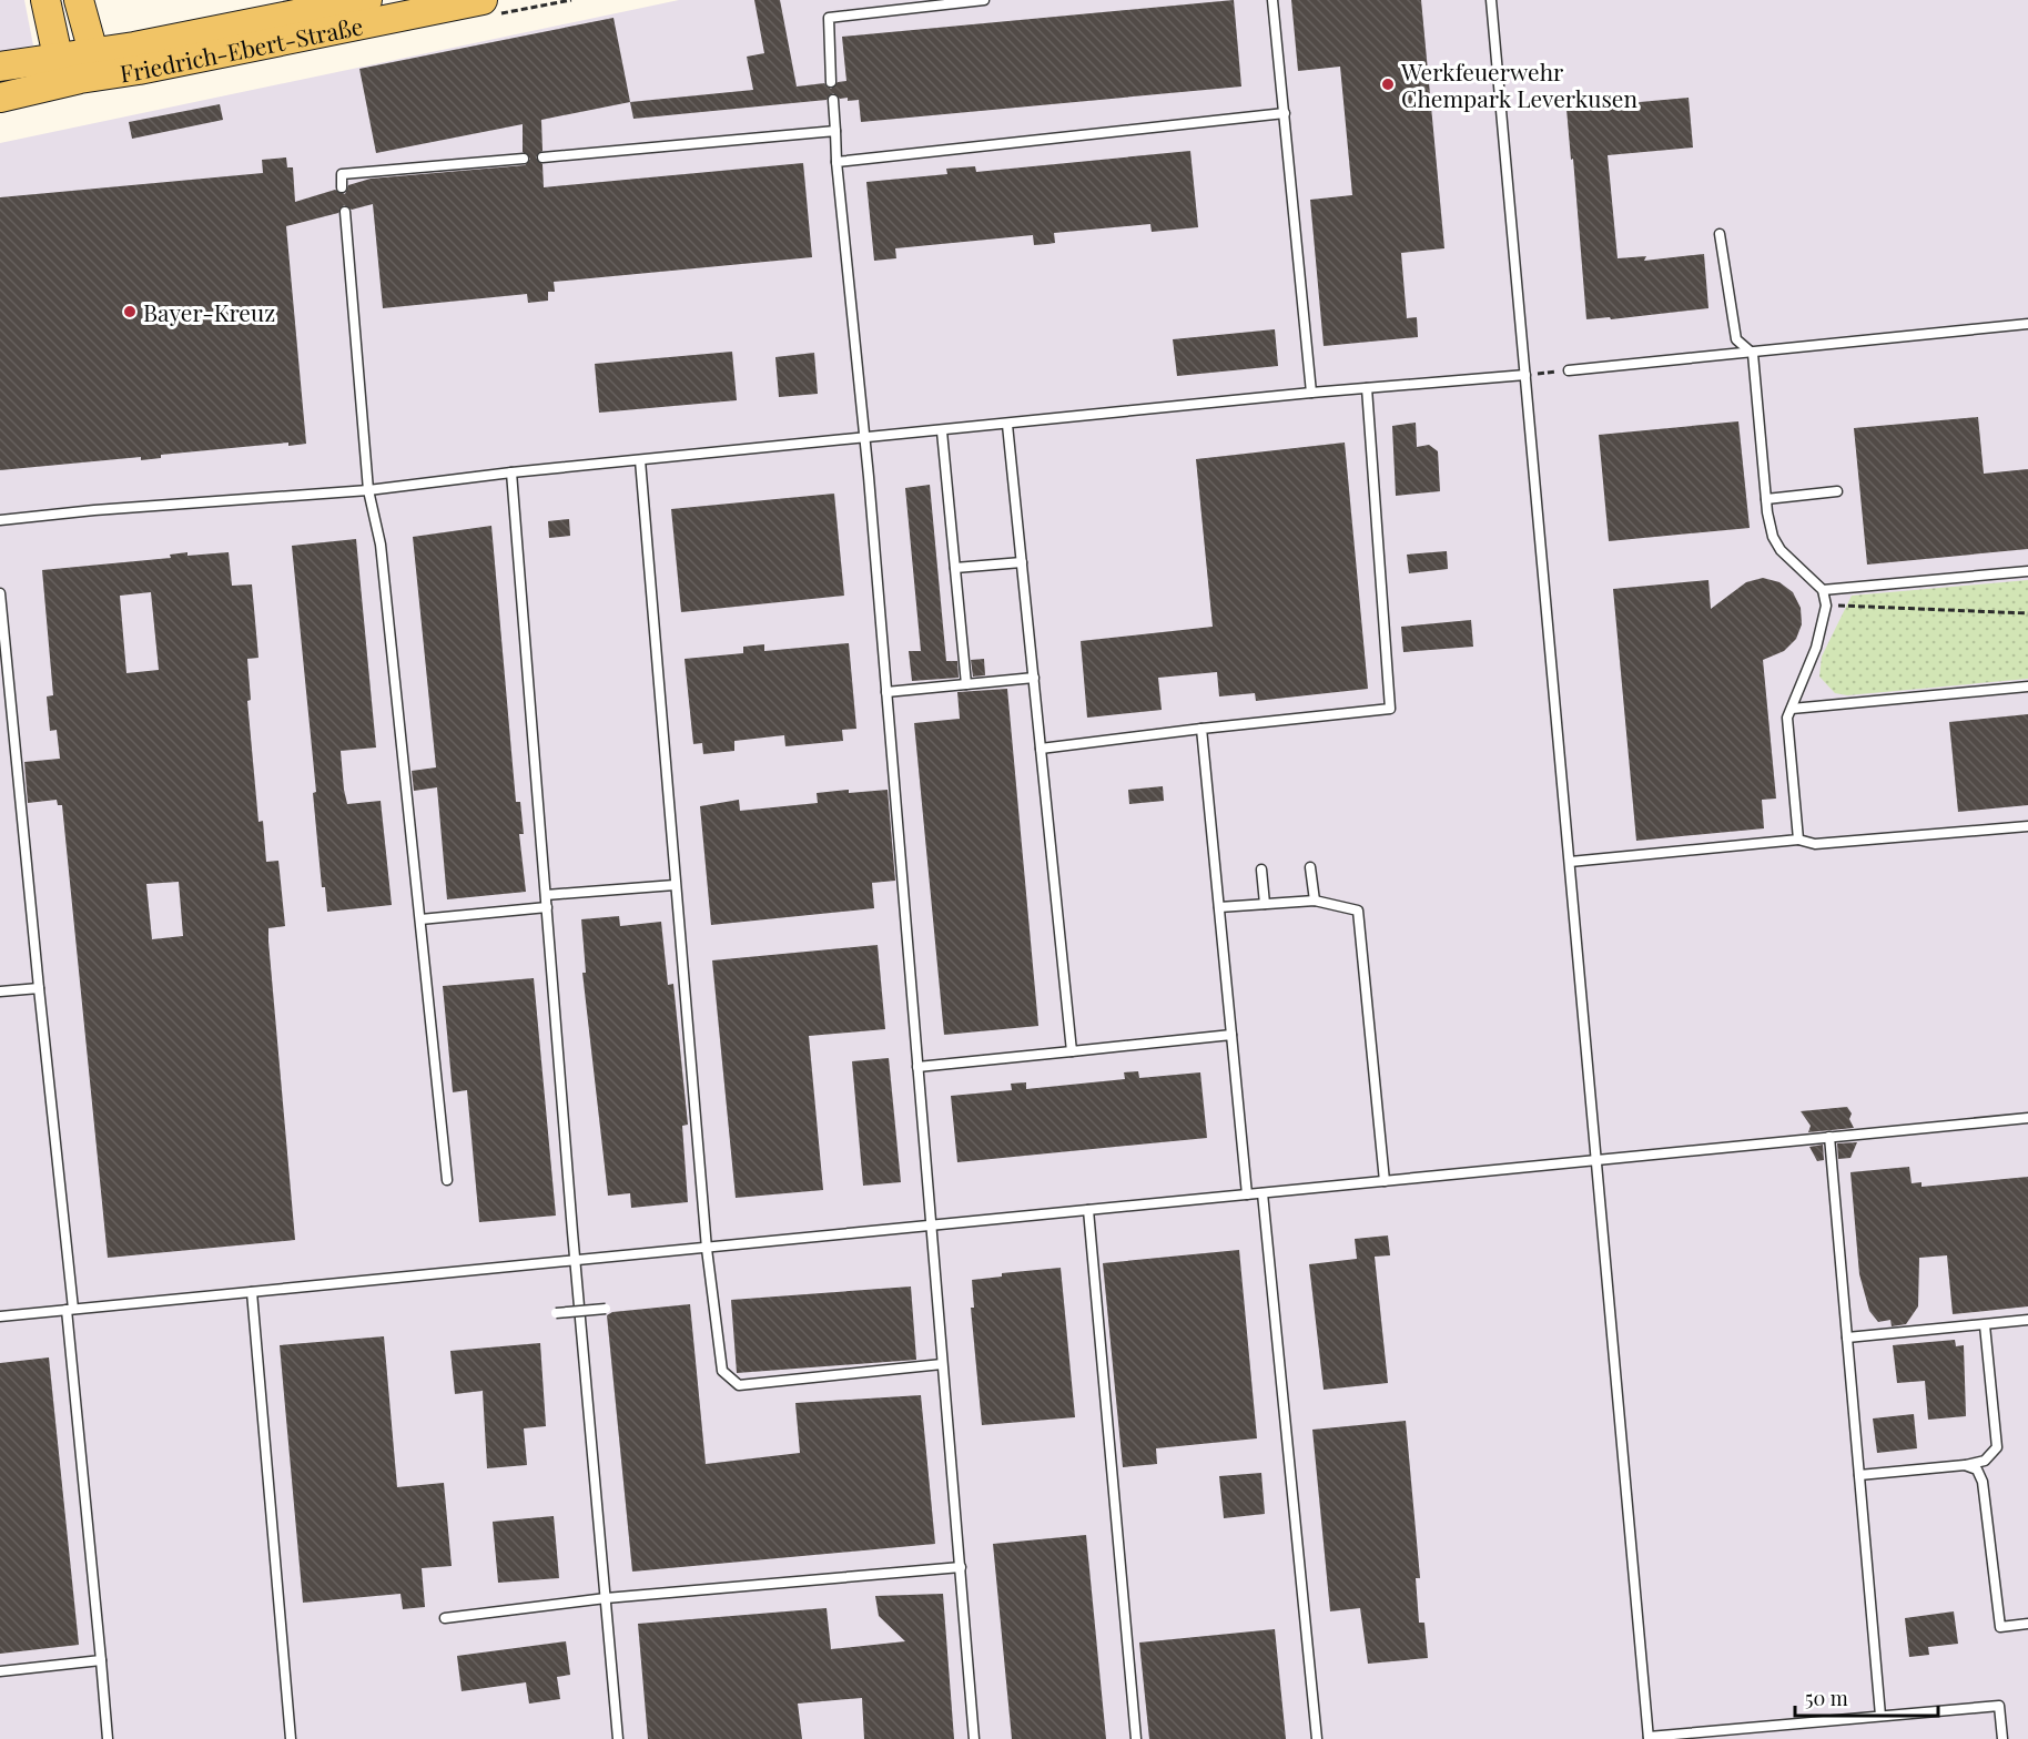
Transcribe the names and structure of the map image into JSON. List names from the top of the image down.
{
  "streets": {
    "main road": ["Friedrich-Ebert-Straße"]
  },
  "places": ["Werkfeuerwehr Chempark Leverkusen", "Bayer-Kreuz"],
  "scale_bar": "50 m"
}
